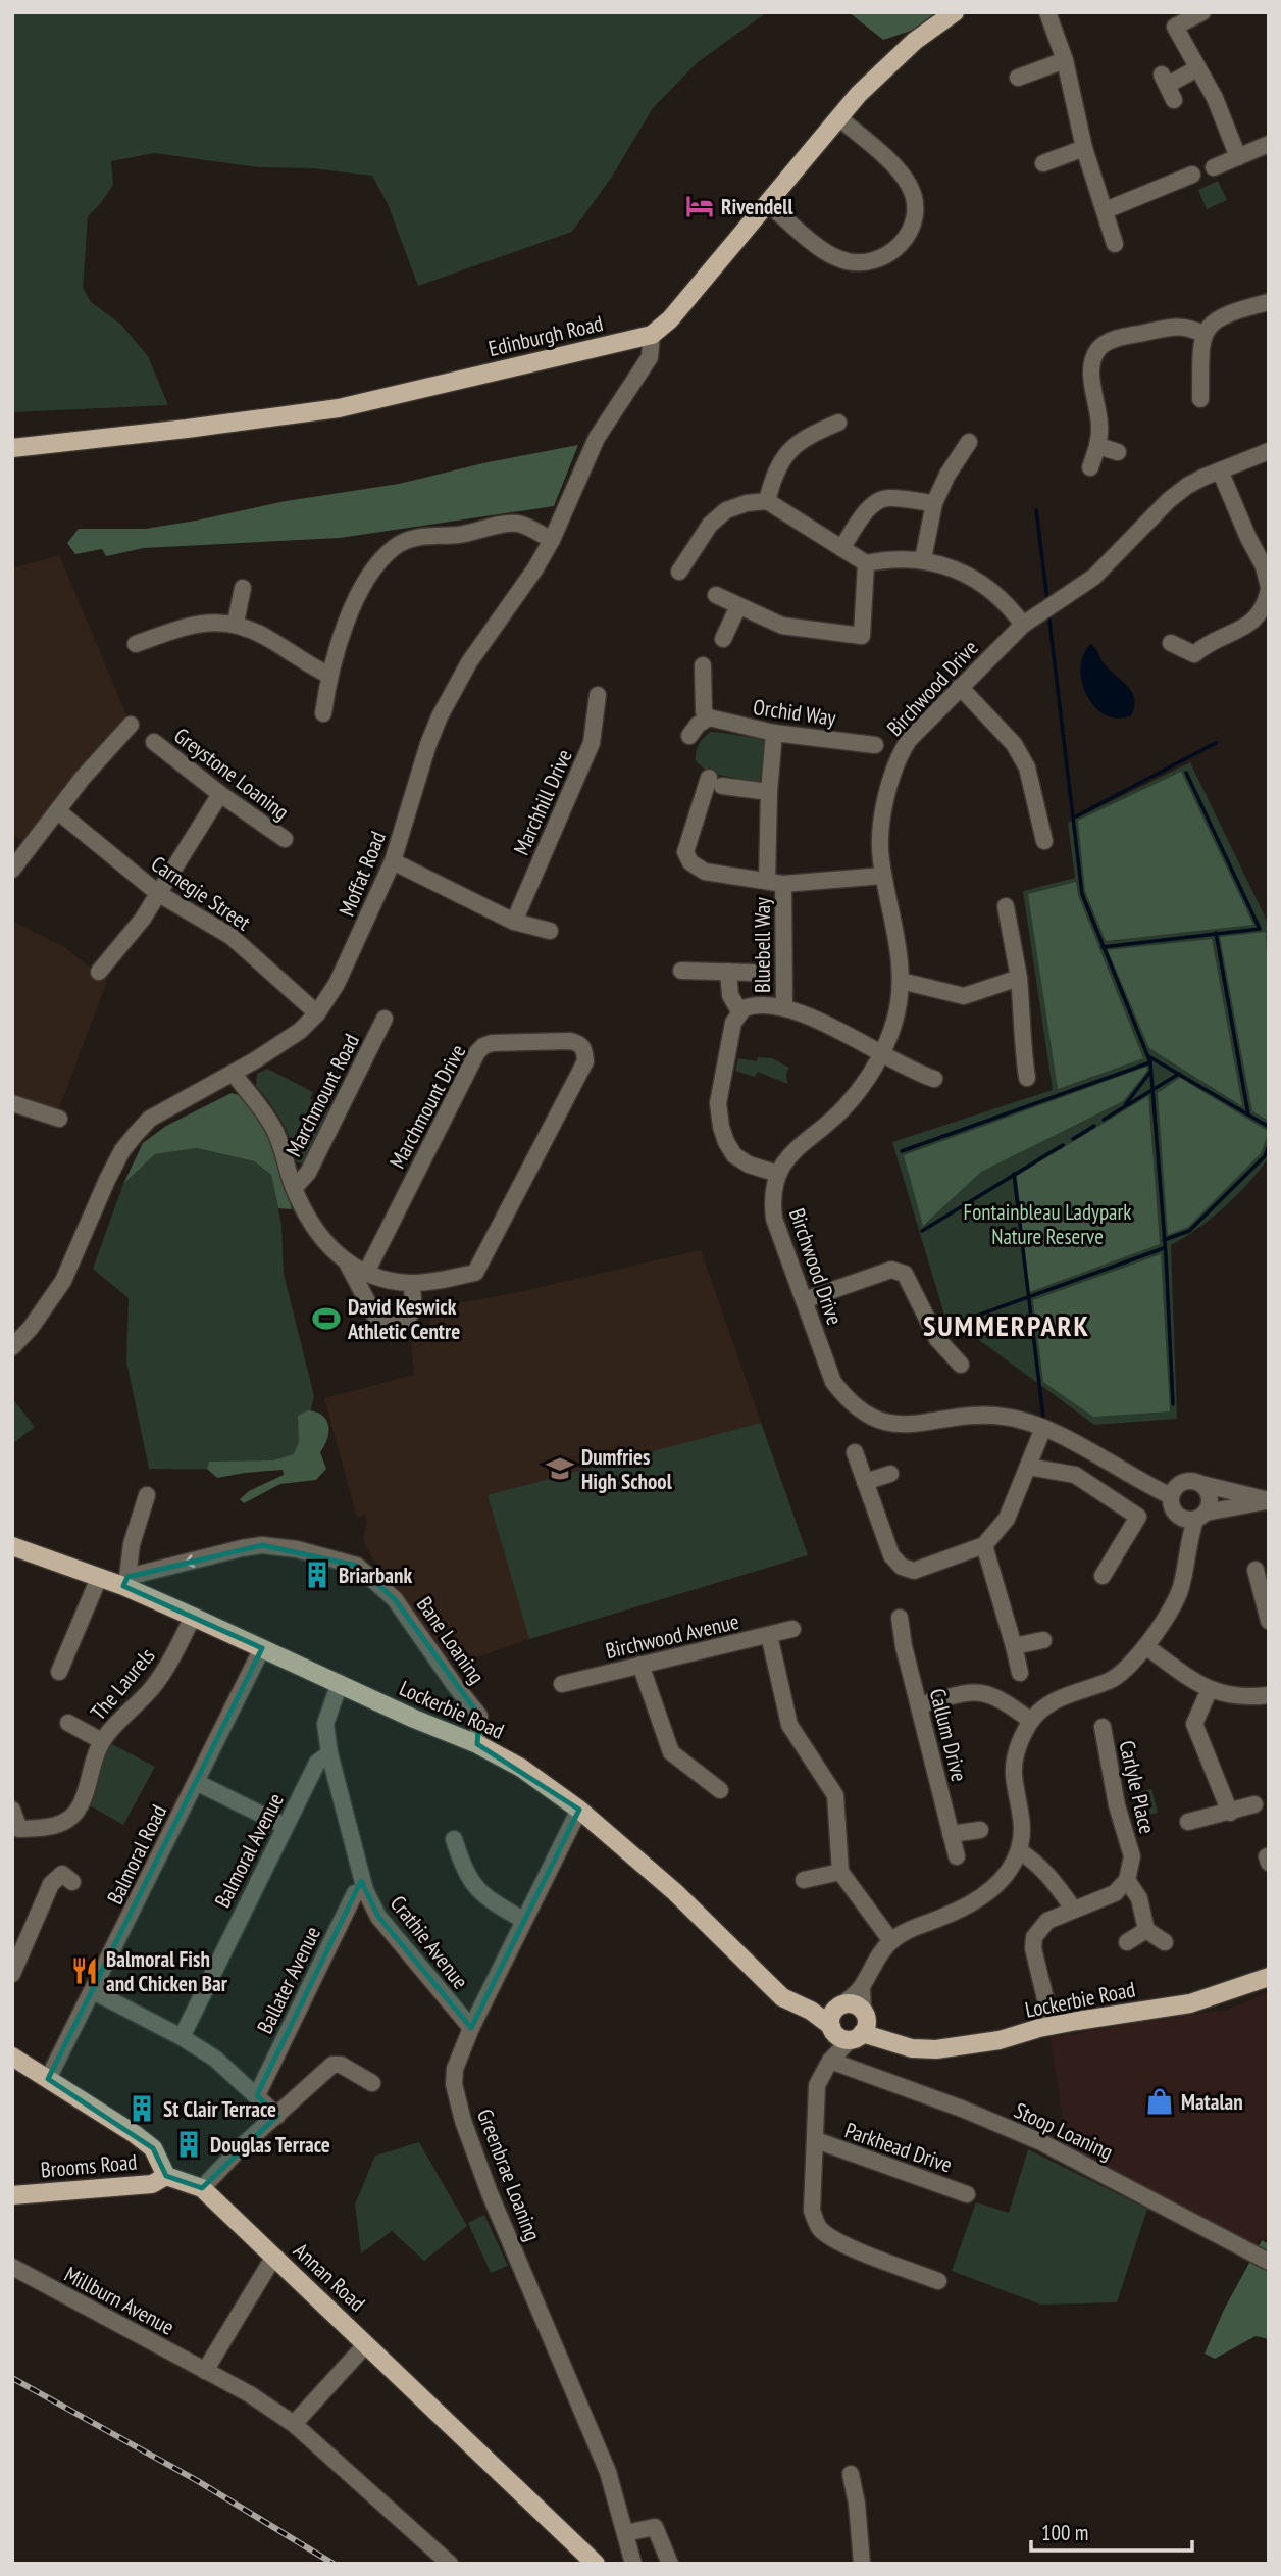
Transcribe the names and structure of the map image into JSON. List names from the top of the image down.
{
  "streets": {
    "main road": [
      "Edinburgh Road",
      "Lockerbie Road",
      "Brooms Road",
      "Annan Road"
    ],
    "street": [
      "Birchwood Drive",
      "Orchid Way",
      "Greystone Loaning",
      "Marchhill Drive",
      "Moffat Road",
      "Carnegie Street",
      "Bluebell Way",
      "Marchmount Road",
      "Marchmount Drive",
      "Birchwood Avenue",
      "Bane Loaning",
      "The Laurels",
      "Callum Drive",
      "Carlyle Place",
      "Balmoral Avenue",
      "Balmoral Road",
      "Crathie Avenue",
      "Ballater Avenue",
      "Stoop Loaning",
      "Parkhead Drive",
      "Greenbrae Loaning",
      "Millburn Avenue"
    ]
  },
  "crossings": [
    ["Edinburgh Road", "Moffat Road"],
    ["Orchid Way", "Bluebell Way"],
    ["Moffat Road", "Carnegie Street"],
    ["Bane Loaning", "Lockerbie Road"],
    ["The Laurels", "Lockerbie Road"],
    ["Lockerbie Road", "Balmoral Road"],
    ["Lockerbie Road", "Greenbrae Loaning"],
    ["Balmoral Avenue", "Crathie Avenue"],
    ["Crathie Avenue", "Ballater Avenue"],
    ["Crathie Avenue", "Greenbrae Loaning"],
    ["Brooms Road", "Annan Road"]
  ],
  "one_way": ["Bane Loaning"],
  "districts": ["SUMMERPARK"],
  "parks": ["Fontainbleau Ladypark Nature Reserve"],
  "places": {
    "hotel": ["Rivendell"],
    "sports": ["David Keswick Athletic Centre"],
    "school or university": ["Dumfries High School"],
    "building": ["Briarbank", "St Clair Terrace", "Douglas Terrace"],
    "restaurant": ["Balmoral Fish and Chicken Bar"],
    "shop": ["Matalan"]
  },
  "scale_bar": "100 m"
}
